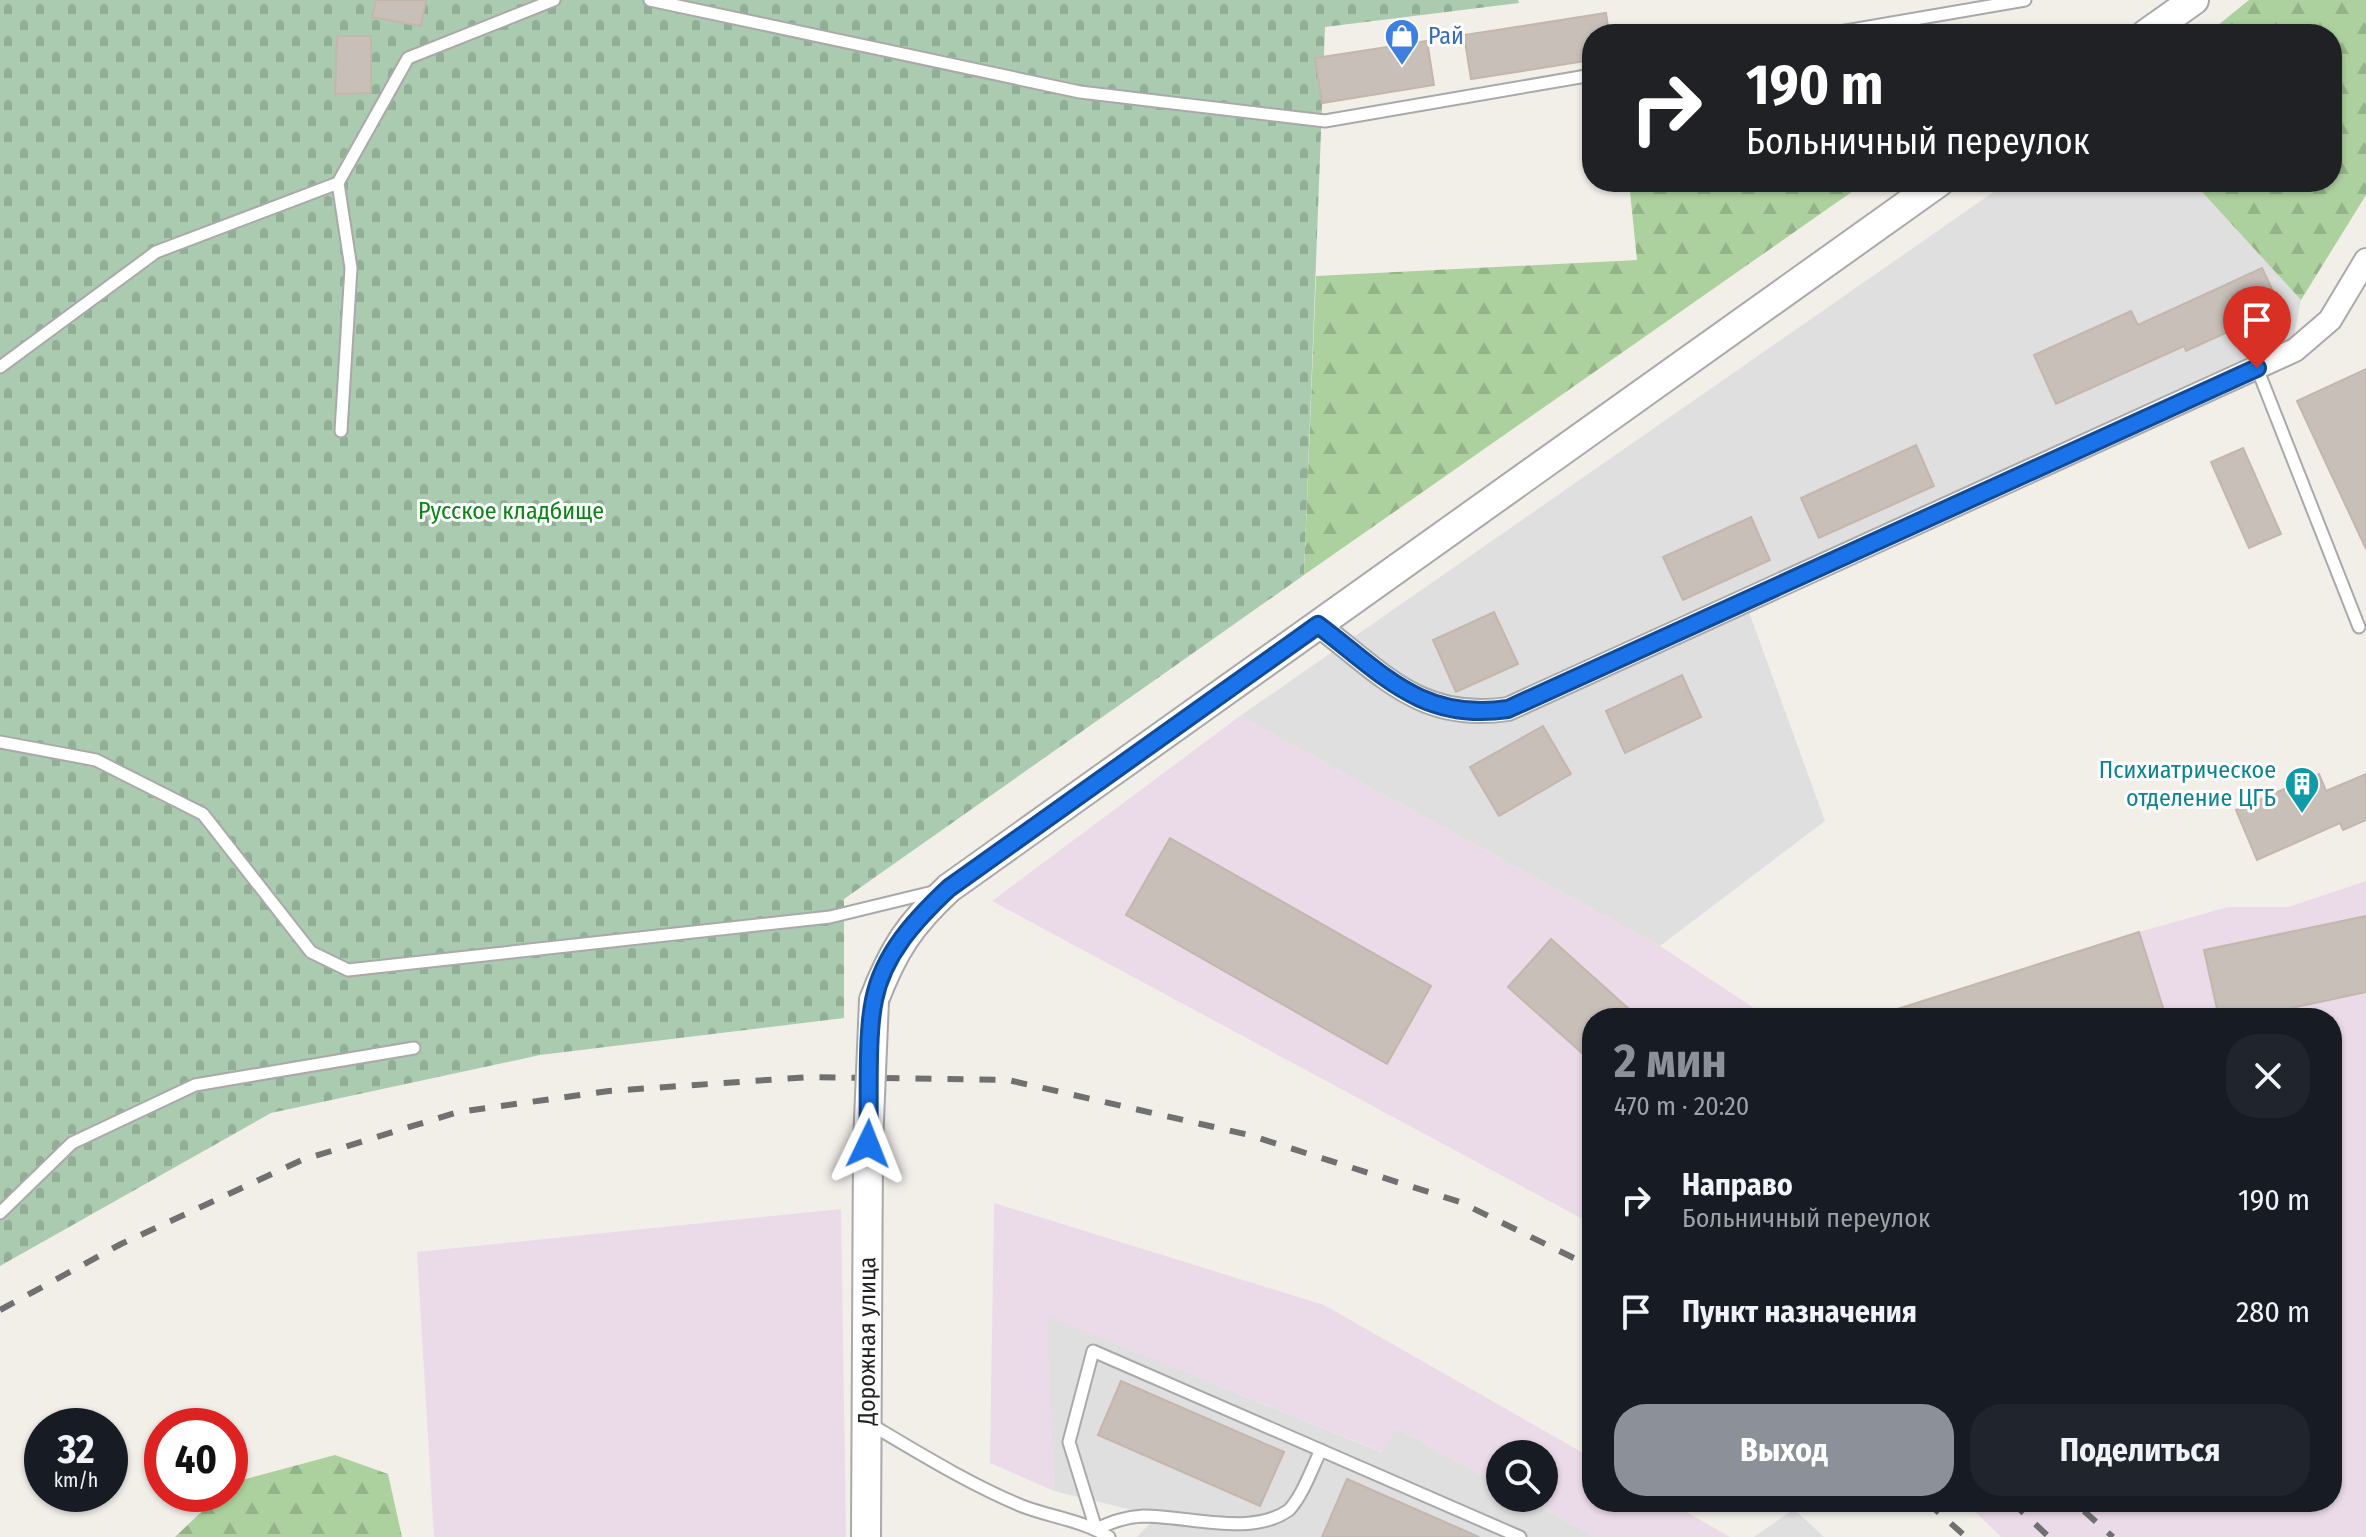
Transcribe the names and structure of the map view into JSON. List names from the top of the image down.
{
  "streets": {
    "street": ["Дорожная улица"]
  },
  "parks": ["Русское кладбище"],
  "places": {
    "shop": ["Рай"],
    "building": ["Психиатрическое отделение ЦГБ"]
  },
  "page": {
    "turn": ["190 m", "Больничный переулок"],
    "heading": ["2 мин", "470 m · 20:20"],
    "list": [
      {
        "name": "Направо",
        "note": "Больничный переулок",
        "value": "190 m"
      },
      {
        "name": "Пункт назначения",
        "value": "280 m"
      }
    ],
    "buttons": ["Выход", "Поделиться"],
    "speed": "32 km/h",
    "limit": "40"
  }
}
